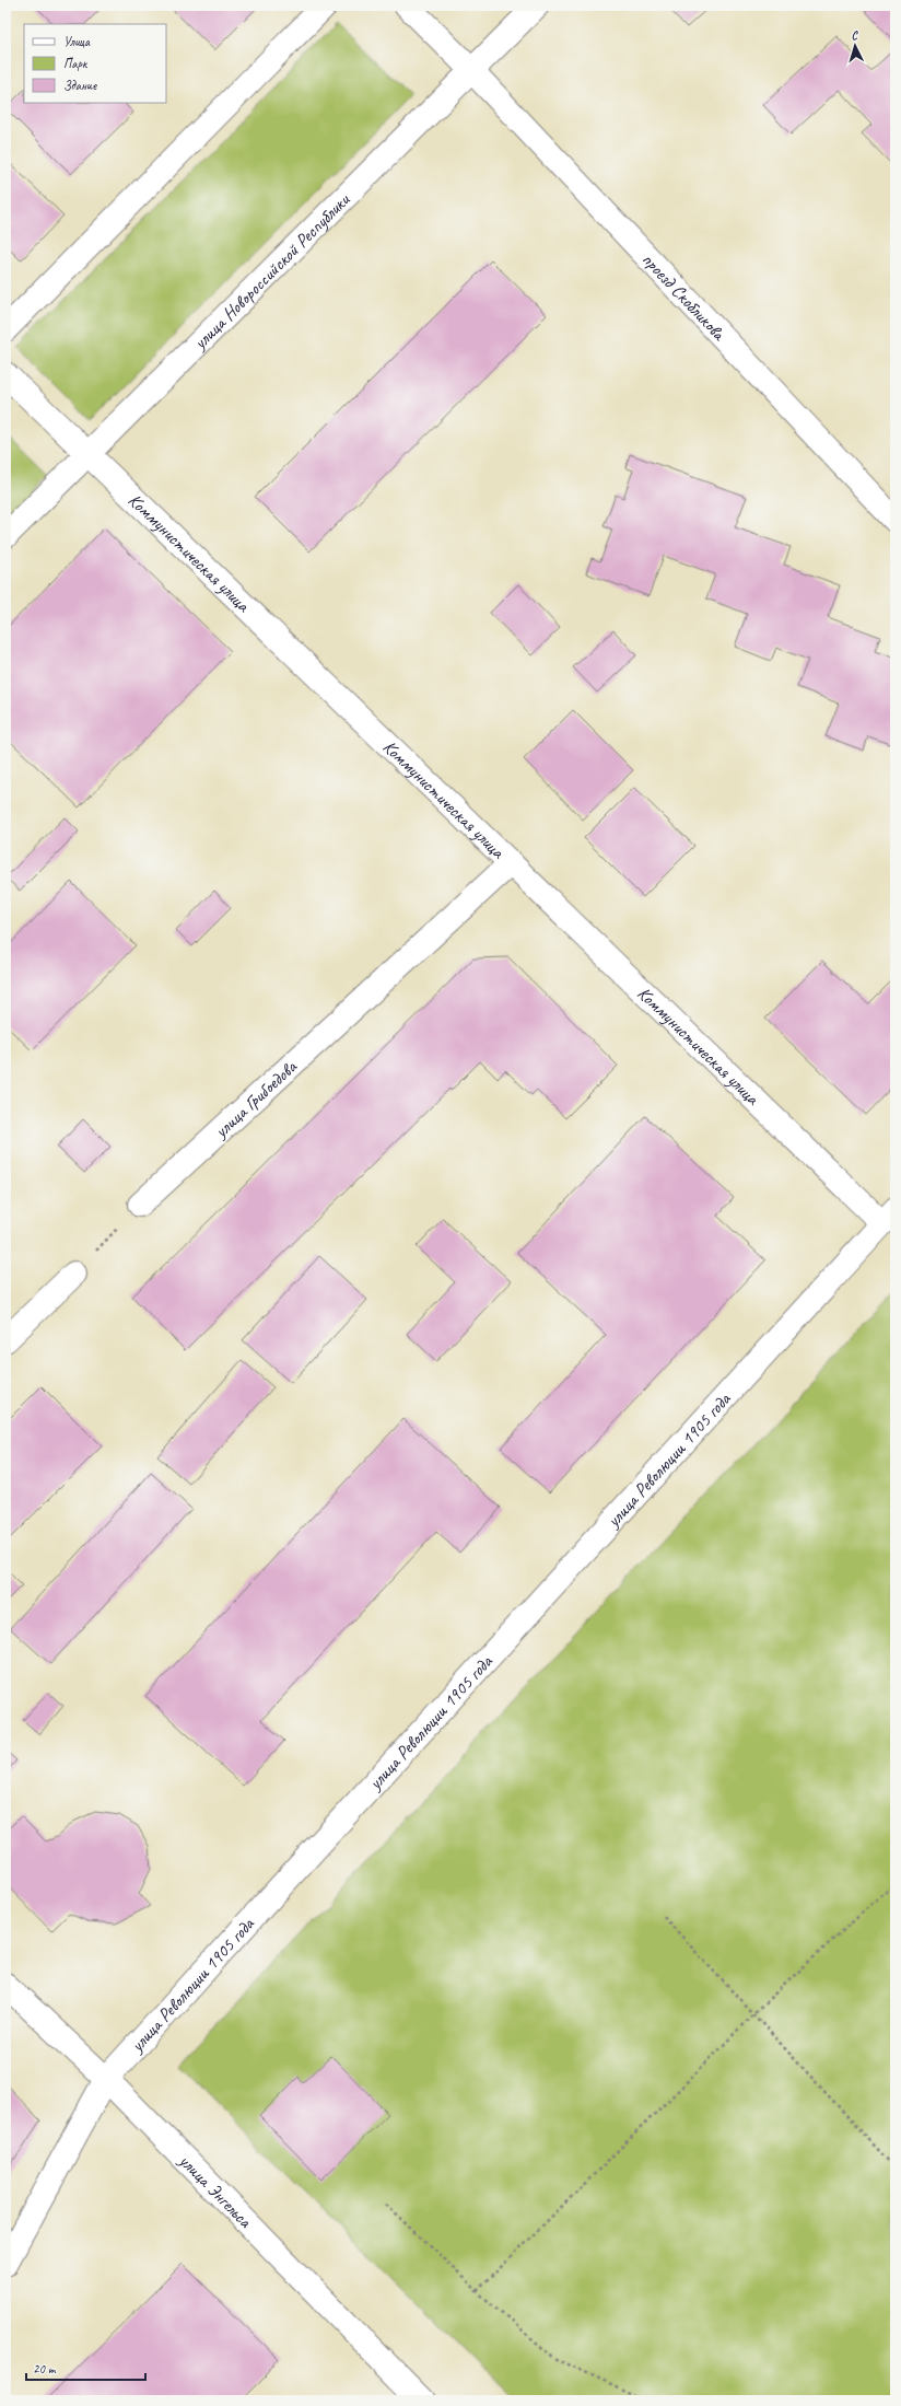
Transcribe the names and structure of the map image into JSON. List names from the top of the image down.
{
  "streets": {
    "street": [
      "улица Новороссийской Республики",
      "проезд Скобликова",
      "Коммунистическая улица",
      "улица Грибоедова",
      "улица Революции 1905 года",
      "улица Энгельса"
    ]
  },
  "crossings": [
    ["улица Новороссийской Республики", "проезд Скобликова"],
    ["улица Новороссийской Республики", "Коммунистическая улица"],
    ["Коммунистическая улица", "улица Грибоедова"],
    ["Коммунистическая улица", "улица Революции 1905 года"],
    ["улица Революции 1905 года", "улица Энгельса"]
  ],
  "legend": ["Улица", "Парк", "Здание"],
  "scale_bar": "20 m",
  "north": "top"
}
